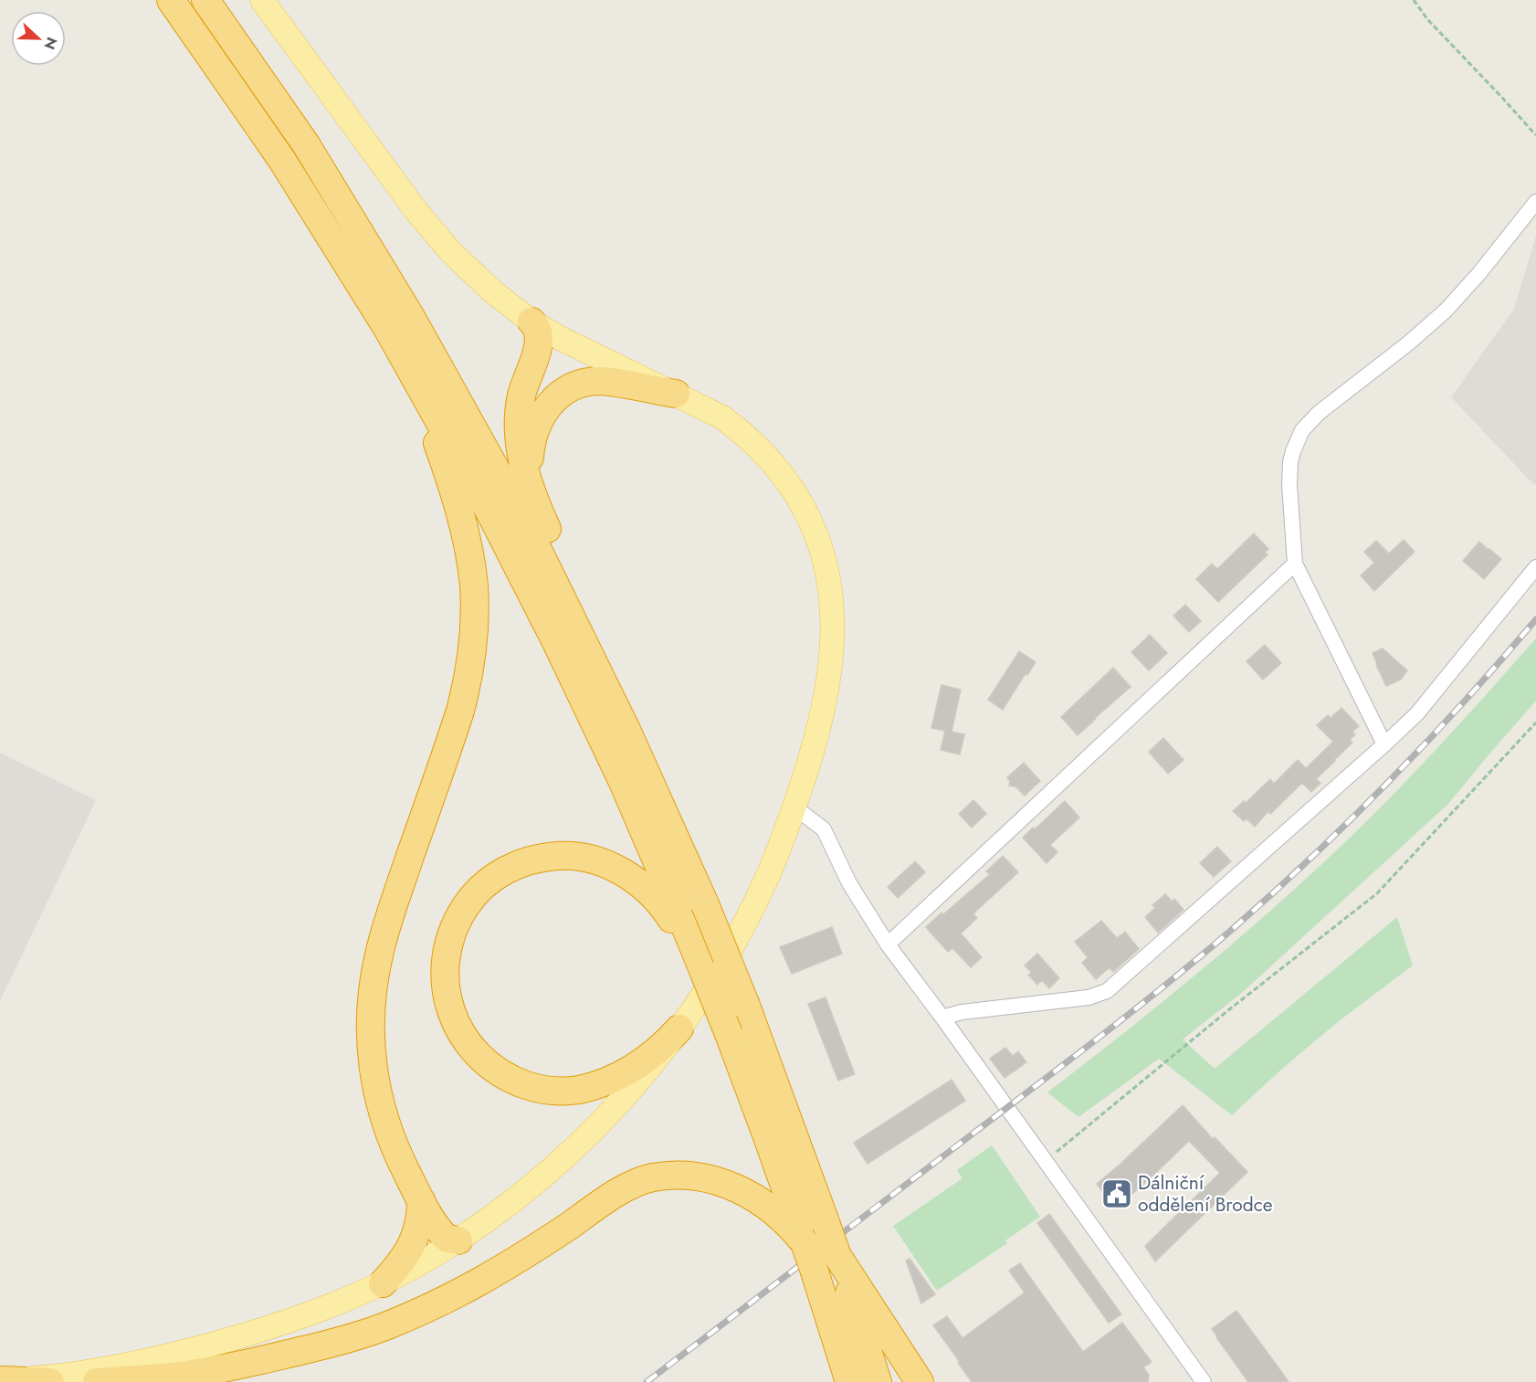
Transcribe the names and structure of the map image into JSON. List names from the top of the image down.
{
  "places": {
    "public building": ["Dálniční oddělení Brodce"]
  },
  "north": "right"
}
